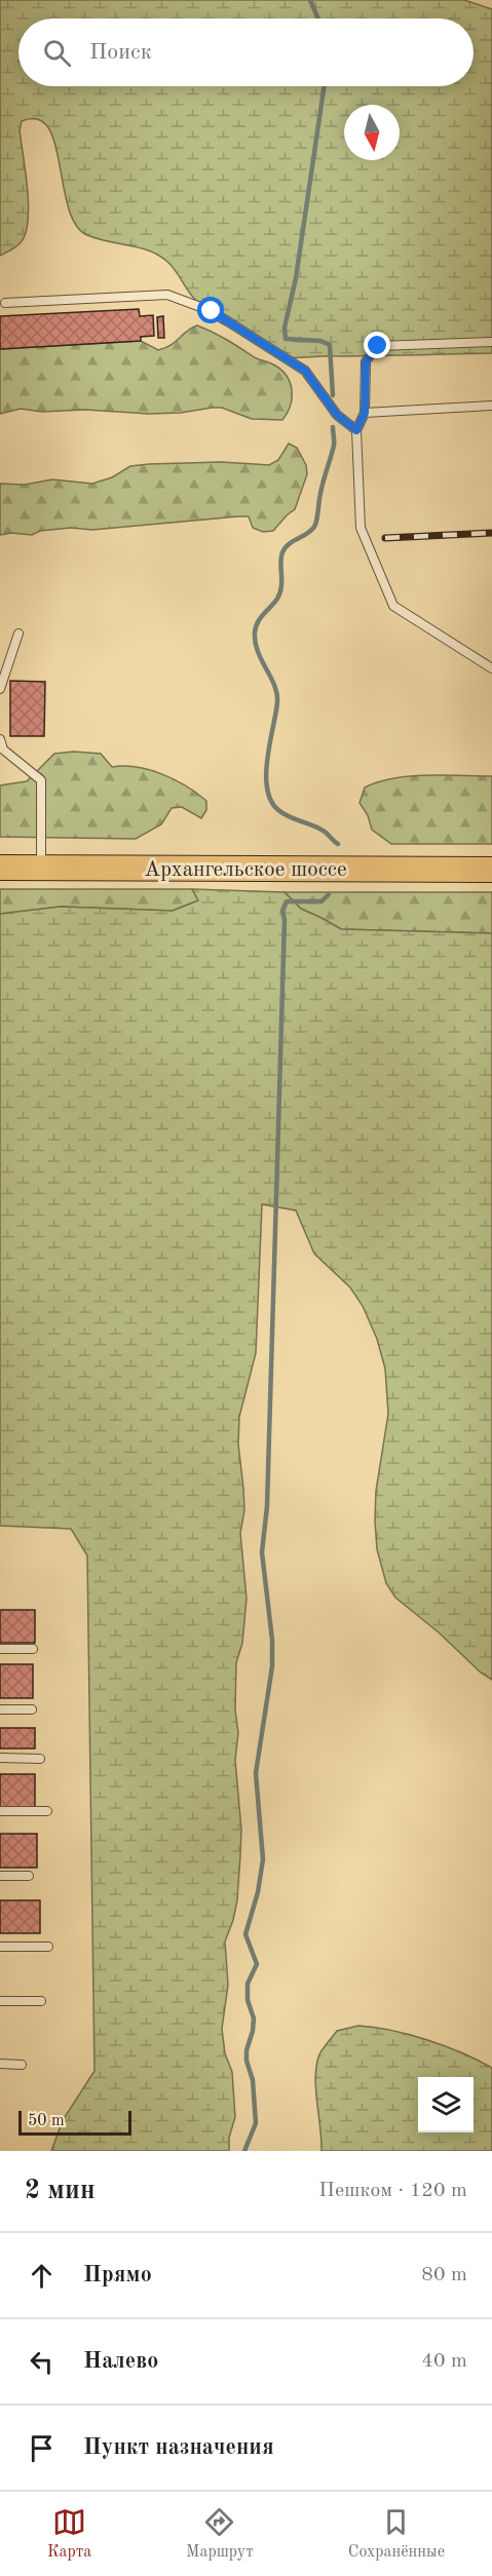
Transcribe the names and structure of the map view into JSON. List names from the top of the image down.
{
  "streets": {
    "main road": ["Архангельское шоссе"]
  },
  "scale_bar": "50 m",
  "north": "bottom",
  "page": {
    "search": "Поиск",
    "scale": "50 m",
    "heading": ["2 мин", "Пешком · 120 m"],
    "list": [
      ["Прямо", "80 m"],
      ["Налево", "40 m"],
      "Пункт назначения"
    ],
    "nav": ["Карта", "Маршрут", "Сохранённые"]
  }
}
